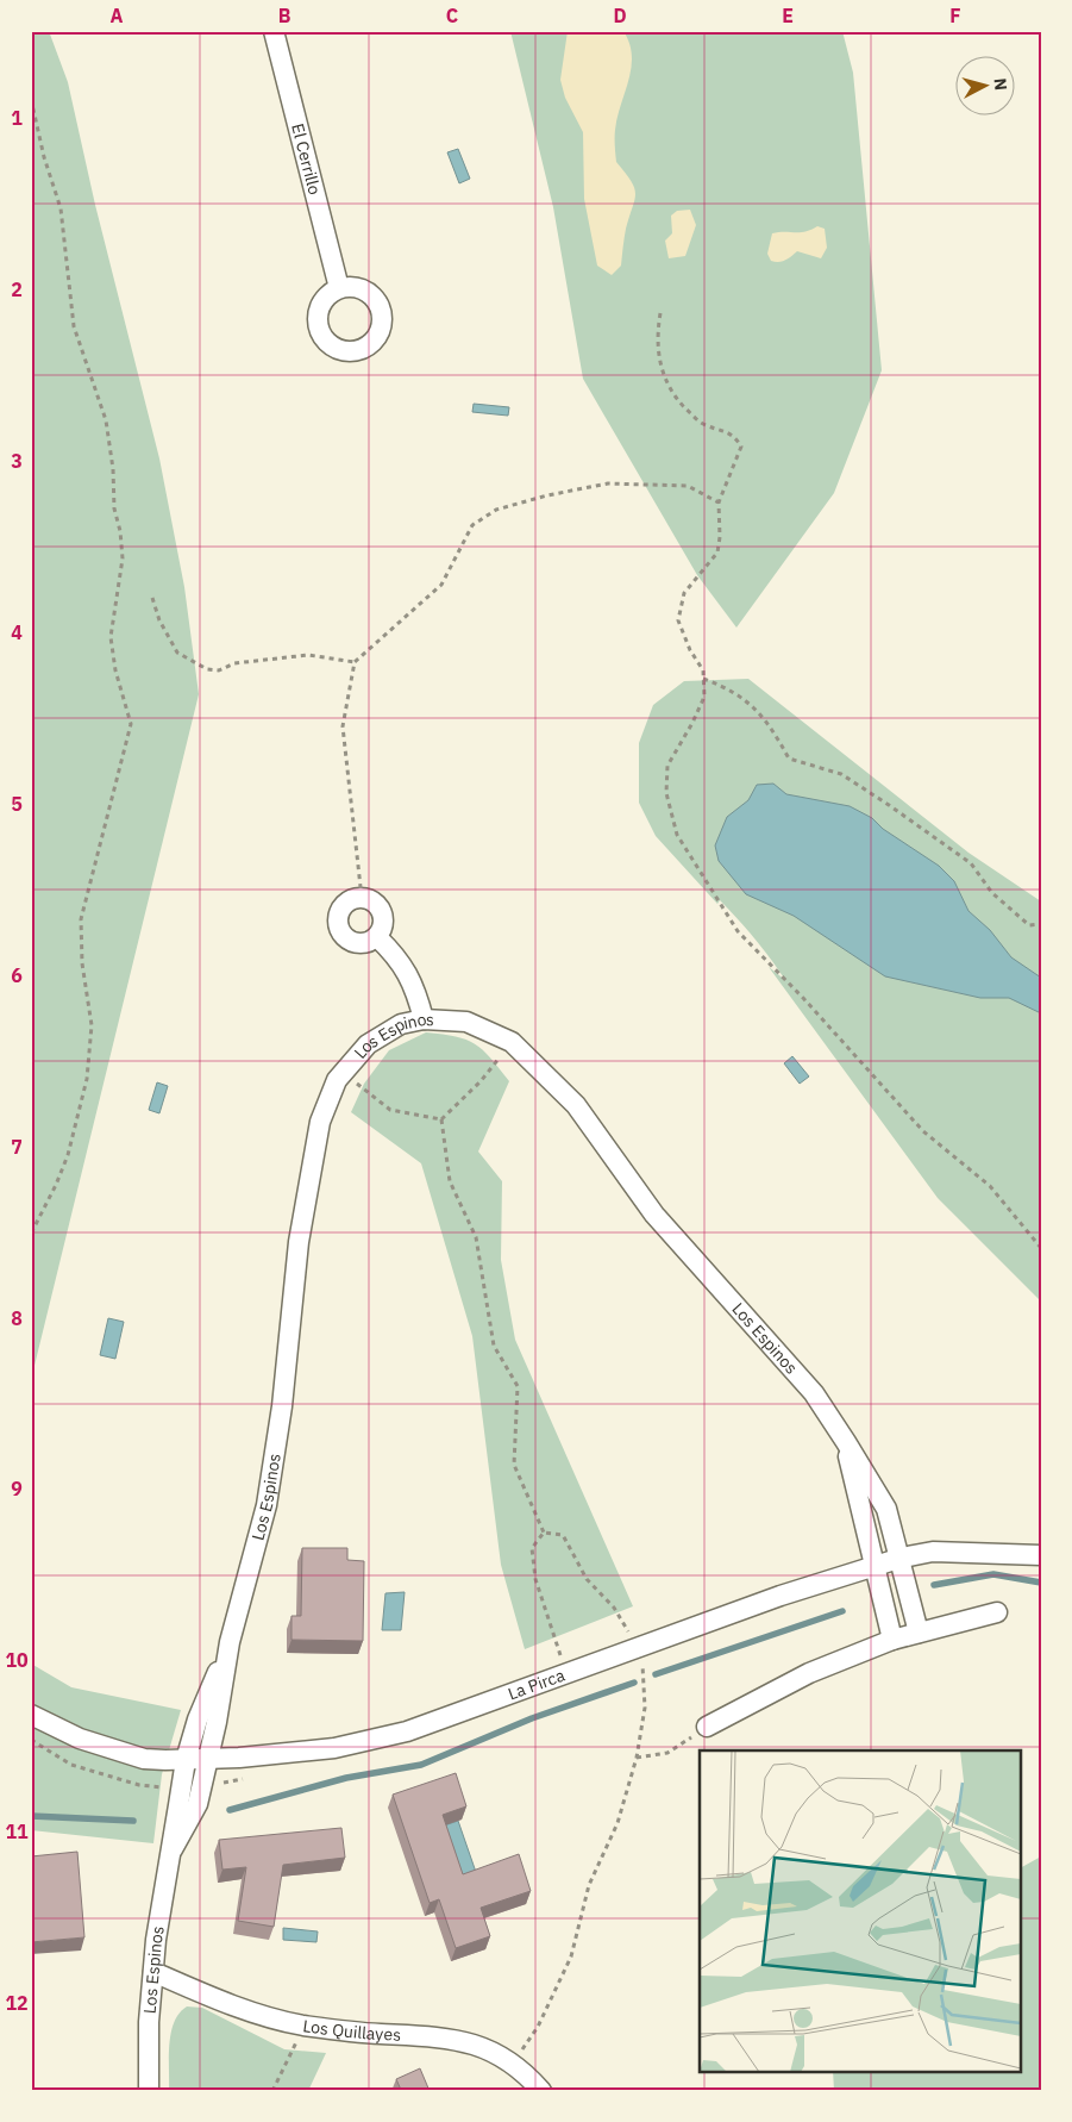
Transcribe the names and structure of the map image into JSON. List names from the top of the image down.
{
  "streets": {
    "street": [
      "El Cerrillo",
      "Los Espinos",
      "La Pirca",
      "Los Quillayes"
    ]
  },
  "crossings": [
    ["Los Espinos", "La Pirca"],
    ["Los Espinos", "Los Quillayes"]
  ],
  "north": "right",
  "grid": {
    "columns": [
      "A",
      "B",
      "C",
      "D",
      "E",
      "F"
    ],
    "rows": [
      "1",
      "2",
      "3",
      "4",
      "5",
      "6",
      "7",
      "8",
      "9",
      "10",
      "11",
      "12"
    ]
  }
}
